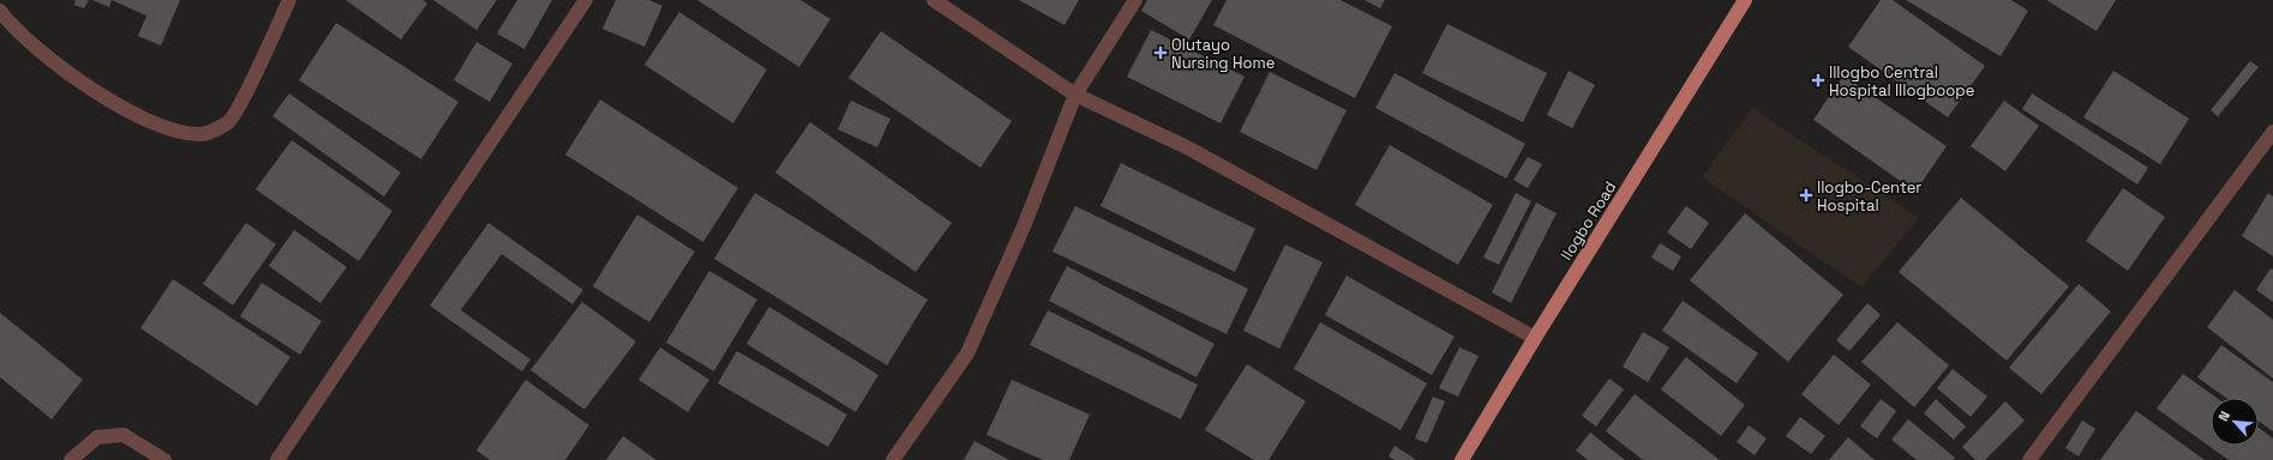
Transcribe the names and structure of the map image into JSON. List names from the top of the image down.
{
  "streets": {
    "main road": ["Ilogbo Road"]
  },
  "places": {
    "health": ["Olutayo Nursing Home", "Illogbo Central Hospital Illogboope", "Ilogbo-Center Hospital"]
  },
  "north": "top left"
}
